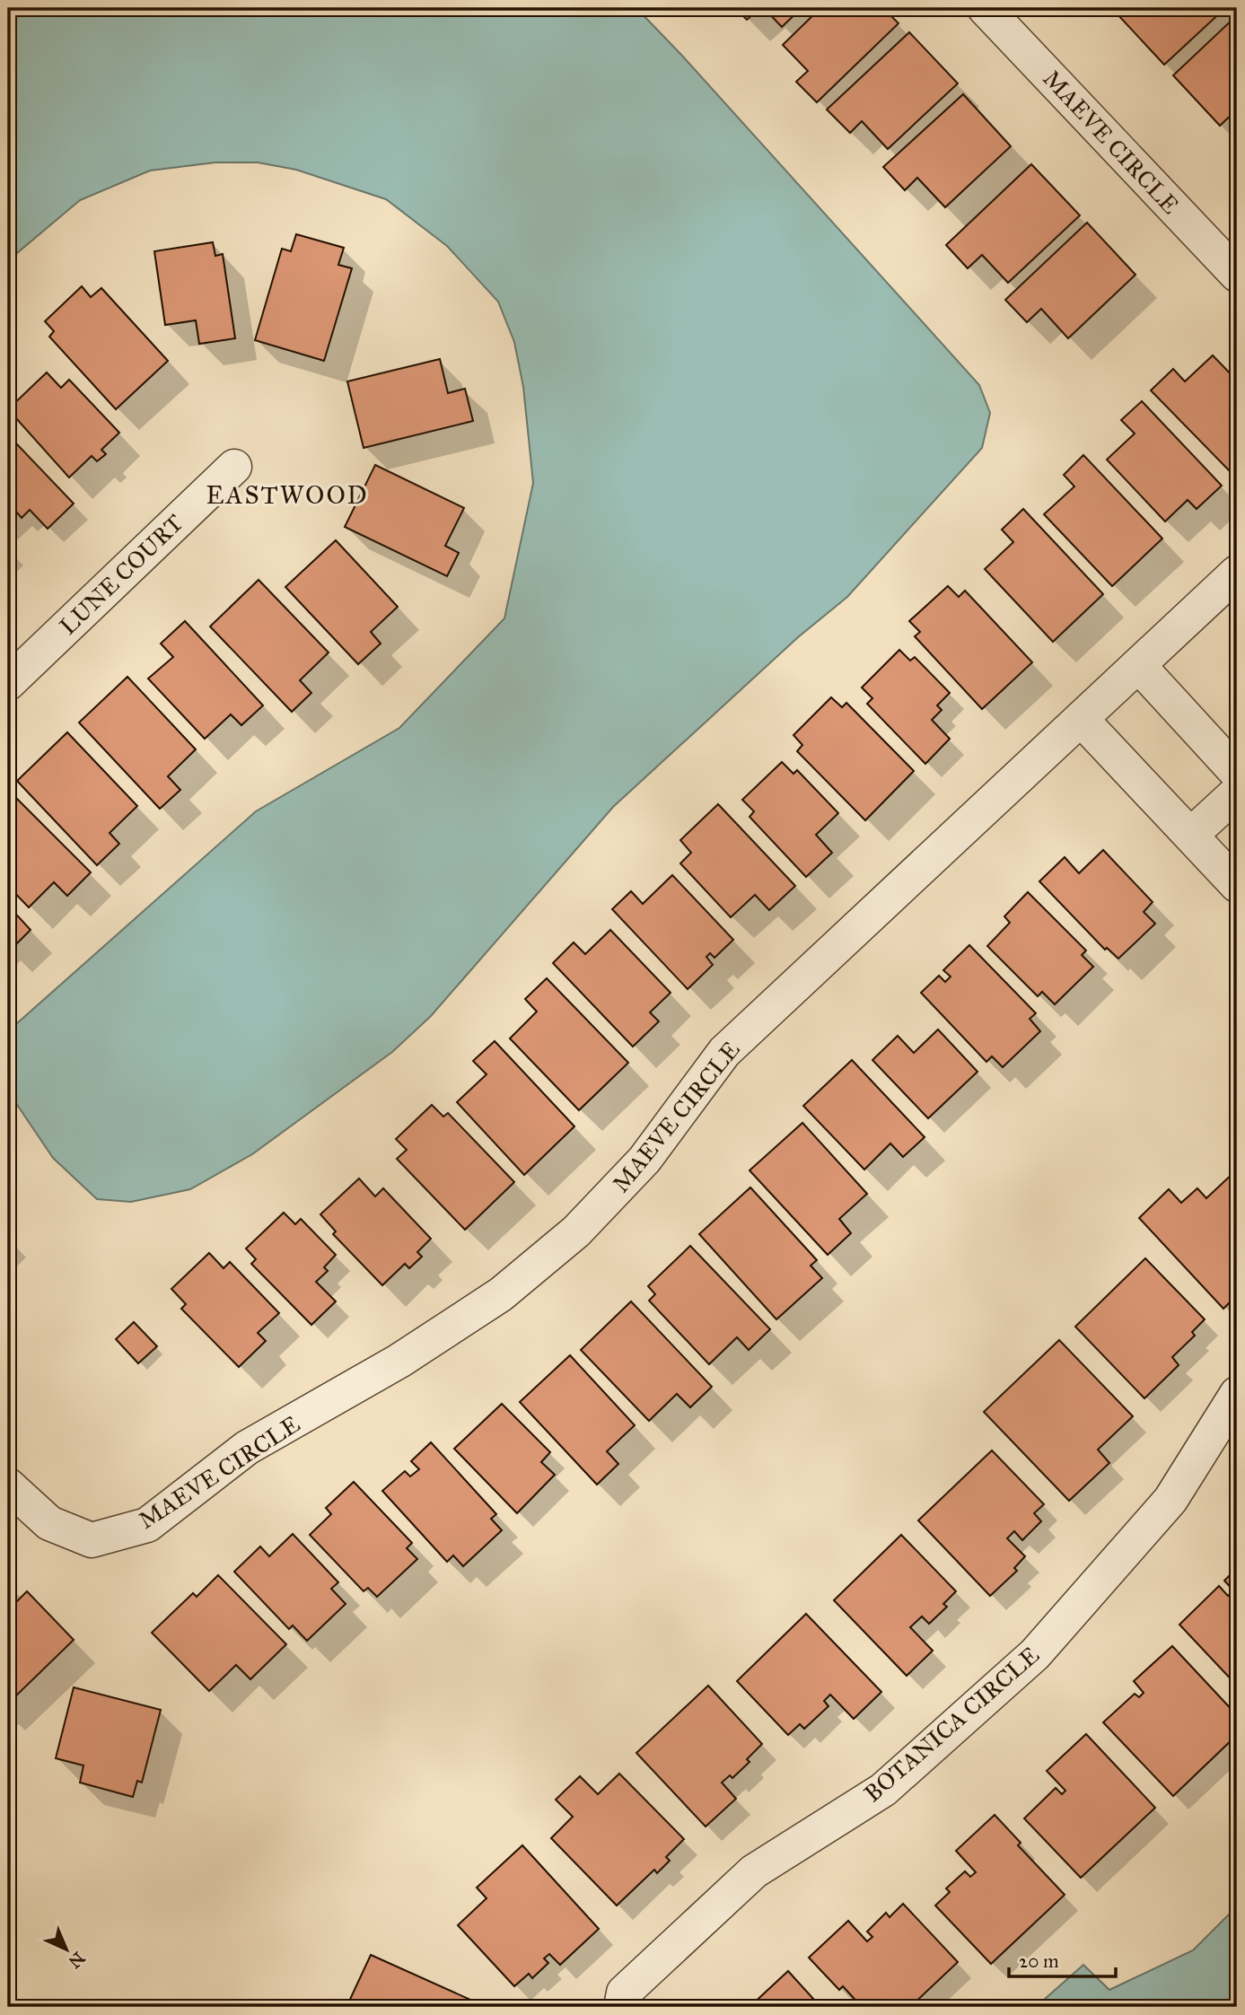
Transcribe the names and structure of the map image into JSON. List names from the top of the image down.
{
  "streets": {
    "street": ["MAEVE CIRCLE", "LUNE COURT", "BOTANICA CIRCLE"]
  },
  "districts": ["EASTWOOD"],
  "scale_bar": "20 m",
  "north": "bottom right"
}
